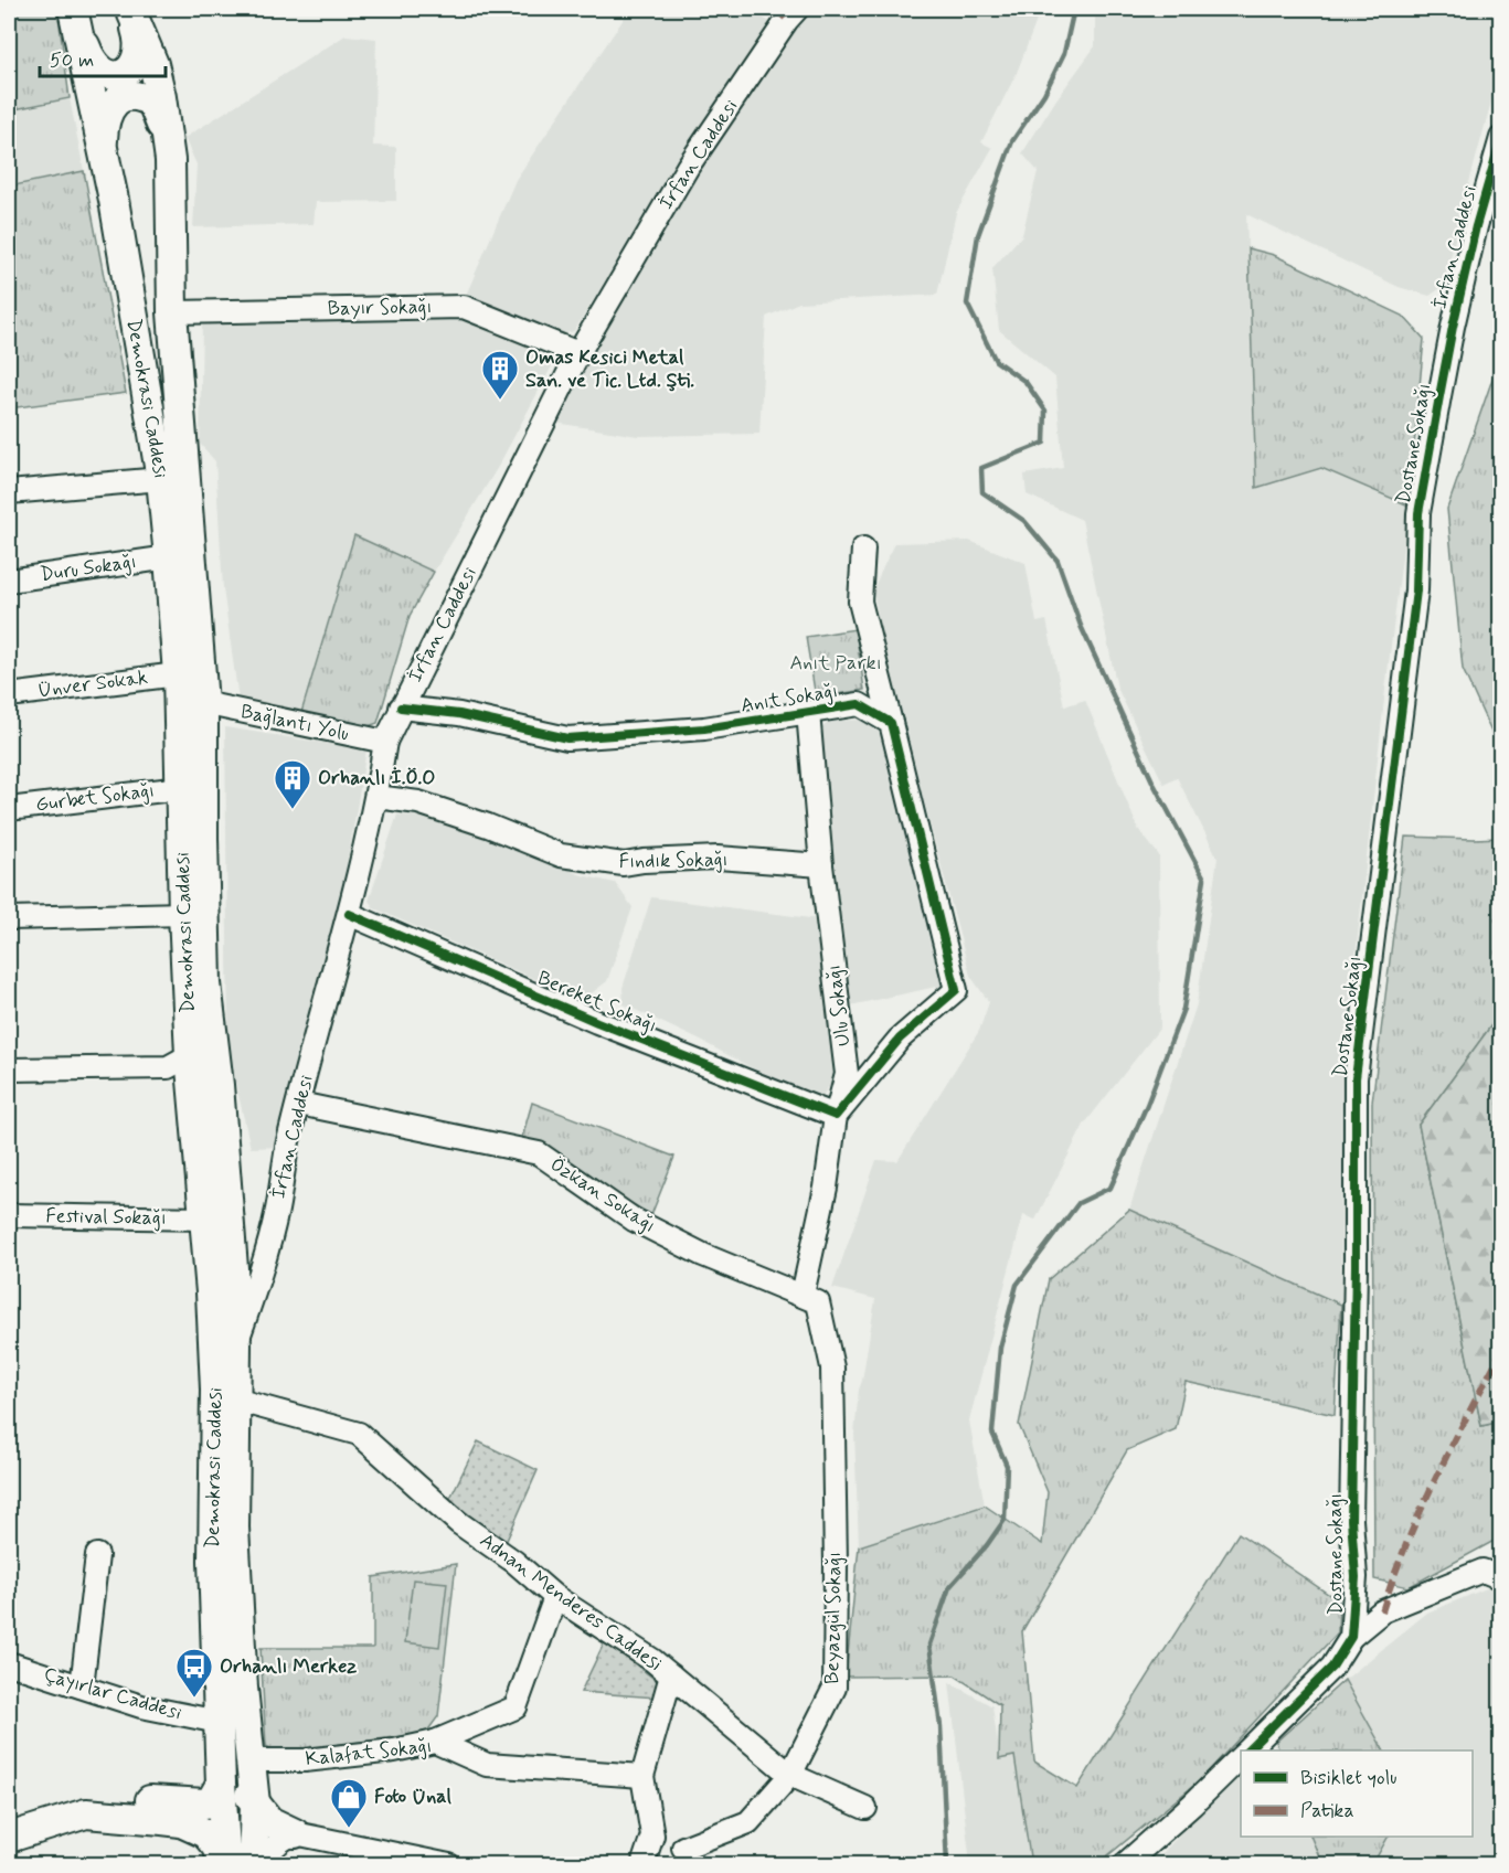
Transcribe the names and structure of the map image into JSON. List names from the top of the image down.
{
  "streets": {
    "main road": ["Demokrasi Caddesi"],
    "street": [
      "İrfan Caddesi",
      "Bayır Sokağı",
      "Dostane Sokağı",
      "Duru Sokağı",
      "Ünver Sokak",
      "Anıt Sokağı",
      "Bağlantı Yolu",
      "Gurbet Sokağı",
      "Fındık Sokağı",
      "Bereket Sokağı",
      "Ulu Sokağı",
      "Özkan Sokağı",
      "Festival Sokağı",
      "Adnan Menderes Caddesi",
      "Beyazgül Sokağı",
      "Çayırlar Caddesi",
      "Kalafat Sokağı"
    ]
  },
  "crossings": [
    ["İrfan Caddesi", "Bayır Sokağı"],
    ["İrfan Caddesi", "Demokrasi Caddesi"],
    ["İrfan Caddesi", "Dostane Sokağı"],
    ["İrfan Caddesi", "Anıt Sokağı"],
    ["İrfan Caddesi", "Bağlantı Yolu"],
    ["İrfan Caddesi", "Fındık Sokağı"],
    ["İrfan Caddesi", "Bereket Sokağı"],
    ["İrfan Caddesi", "Özkan Sokağı"],
    ["Bayır Sokağı", "Demokrasi Caddesi"],
    ["Demokrasi Caddesi", "Duru Sokağı"],
    ["Demokrasi Caddesi", "Ünver Sokak"],
    ["Demokrasi Caddesi", "Bağlantı Yolu"],
    ["Demokrasi Caddesi", "Gurbet Sokağı"],
    ["Demokrasi Caddesi", "Festival Sokağı"],
    ["Demokrasi Caddesi", "Adnan Menderes Caddesi"],
    ["Demokrasi Caddesi", "Çayırlar Caddesi"],
    ["Demokrasi Caddesi", "Kalafat Sokağı"],
    ["Anıt Sokağı", "Ulu Sokağı"],
    ["Fındık Sokağı", "Ulu Sokağı"],
    ["Bereket Sokağı", "Ulu Sokağı"],
    ["Ulu Sokağı", "Özkan Sokağı"],
    ["Ulu Sokağı", "Beyazgül Sokağı"],
    ["Özkan Sokağı", "Beyazgül Sokağı"],
    ["Adnan Menderes Caddesi", "Beyazgül Sokağı"]
  ],
  "parks": ["Anıt Parkı"],
  "places": {
    "building": ["Omas Kesici Metal San. ve Tic. Ltd. Şti.", "Orhanlı İ.Ö.O"],
    "bus stop": ["Orhanlı Merkez"],
    "shop": ["Foto Ünal"]
  },
  "legend": ["Bisiklet yolu", "Patika"],
  "scale_bar": "50 m"
}
